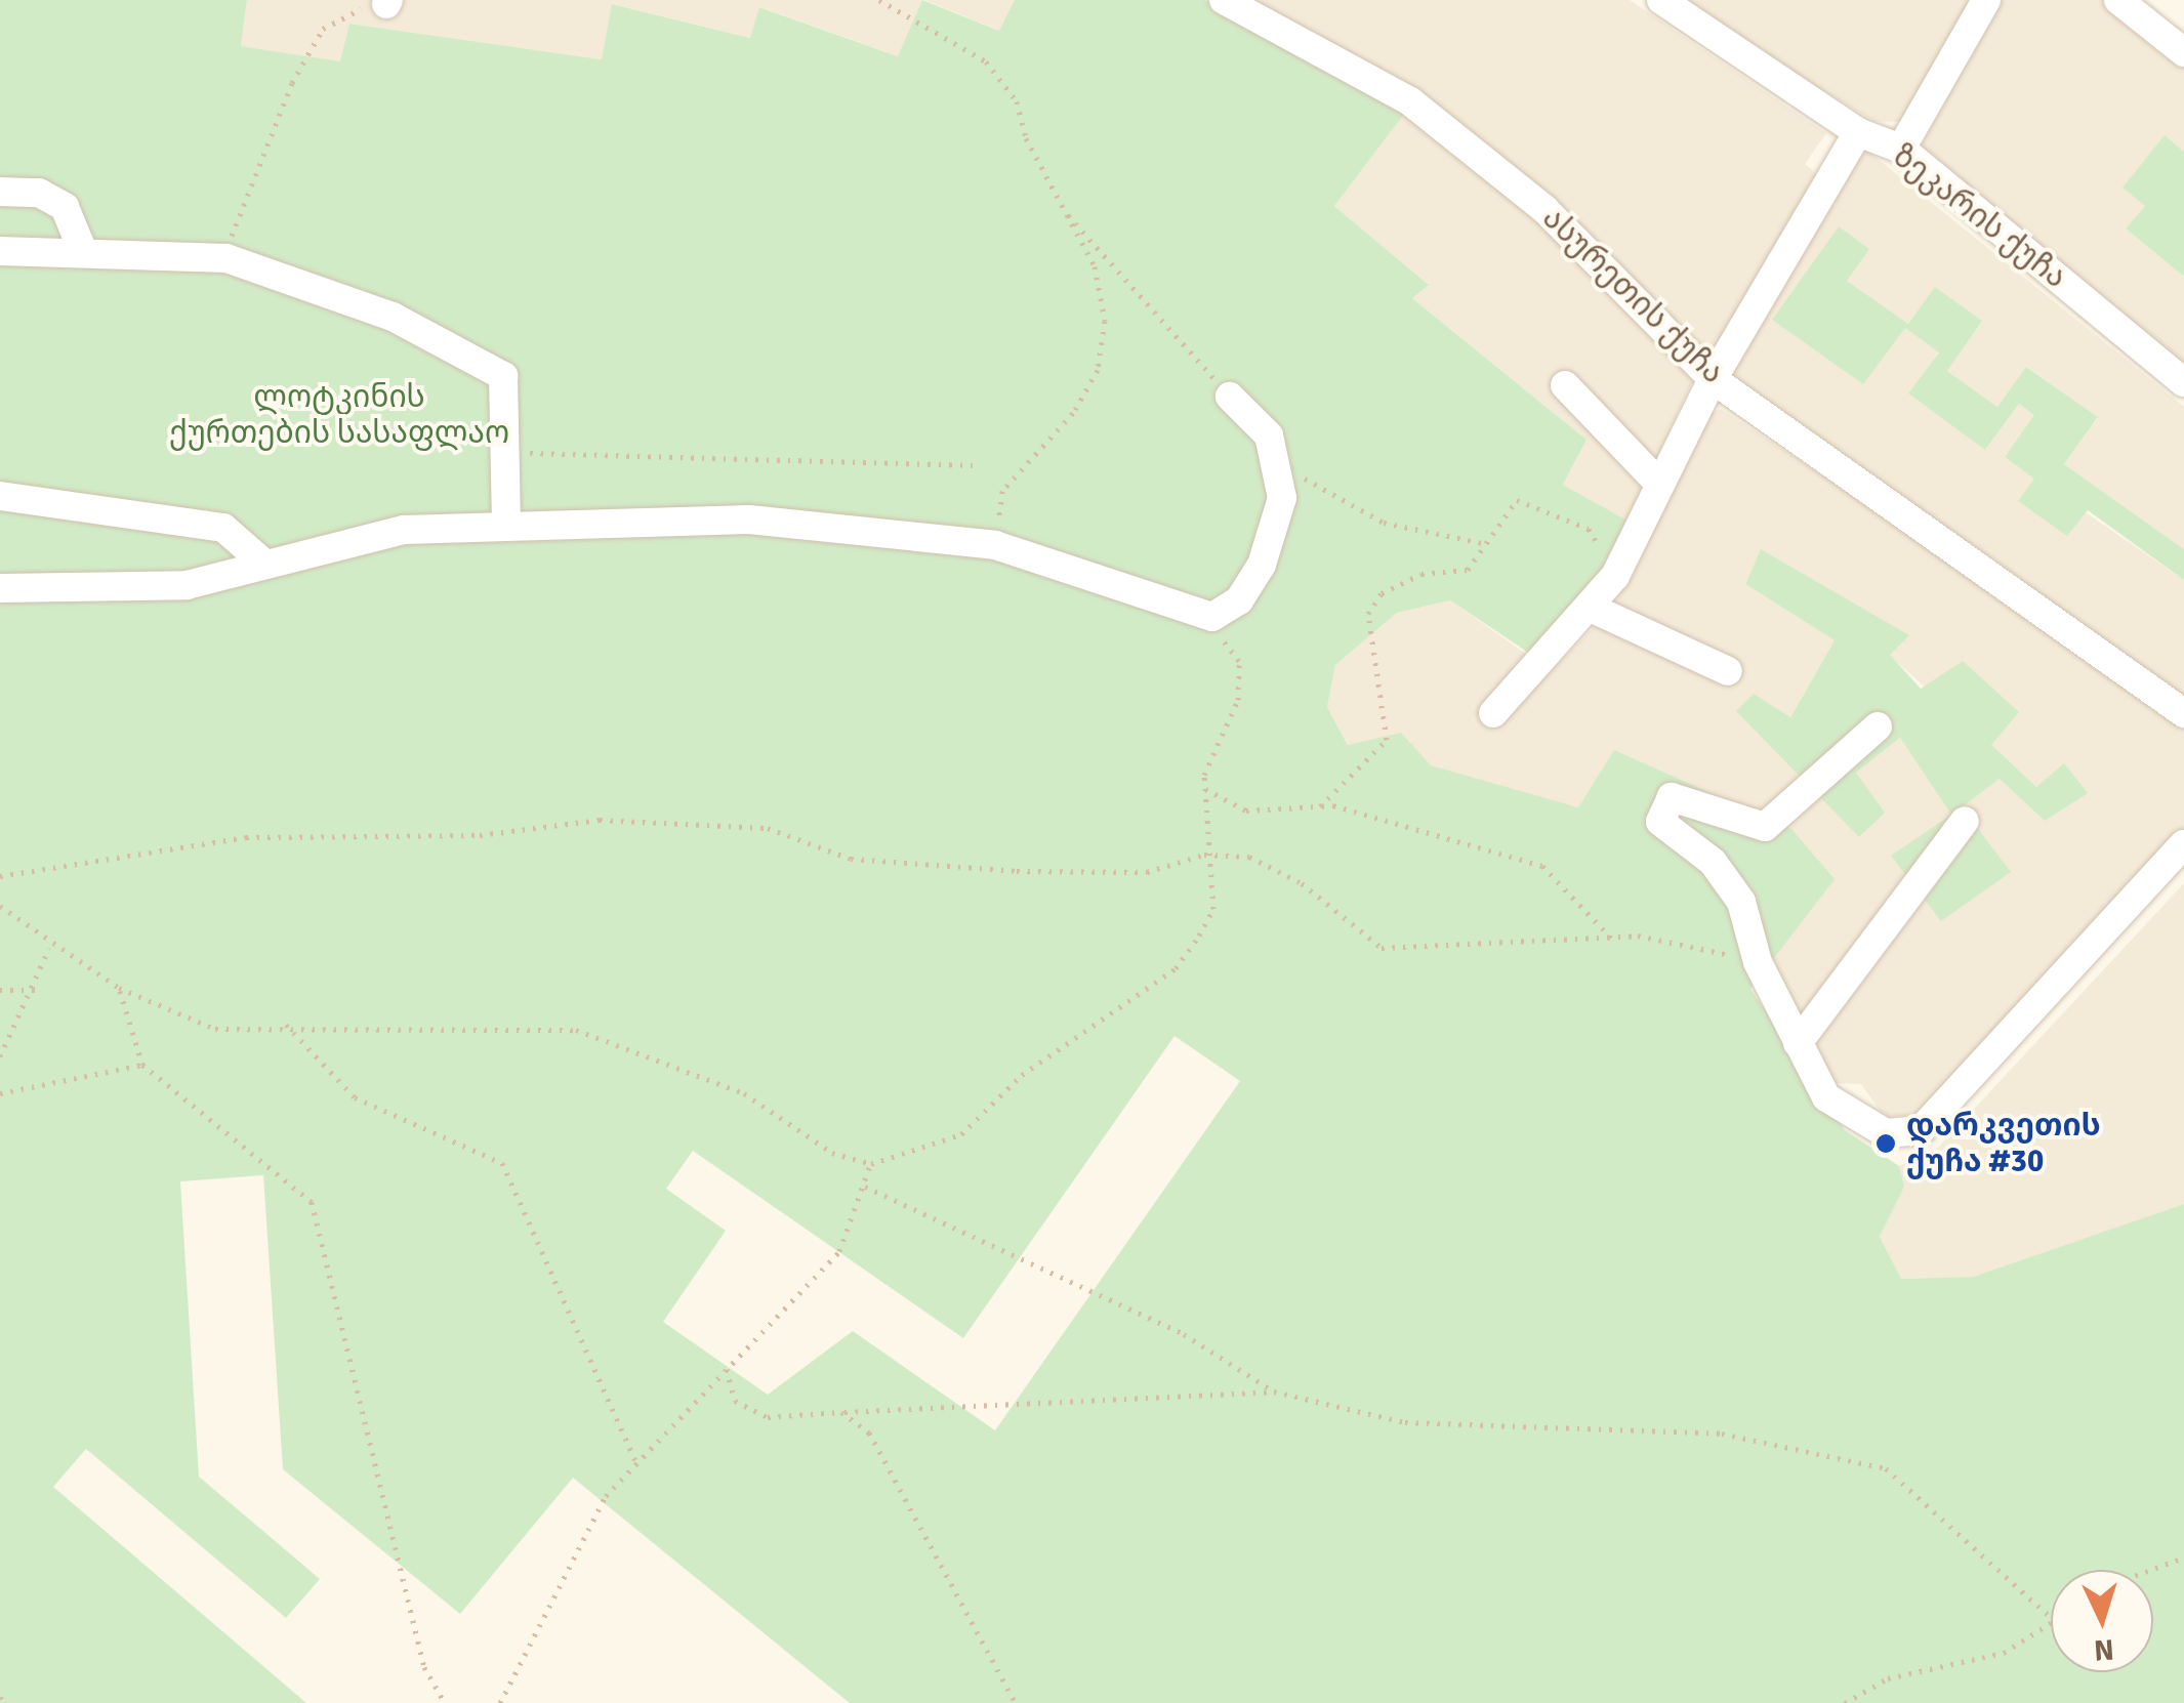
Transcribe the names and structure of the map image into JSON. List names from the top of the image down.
{
  "streets": {
    "street": ["ზეკარის ქუჩა", "ასურეთის ქუჩა"]
  },
  "parks": ["ლოტკინის ქურთების სასაფლაო"],
  "places": ["დარკვეთის ქუჩა #30"],
  "north": "bottom"
}
